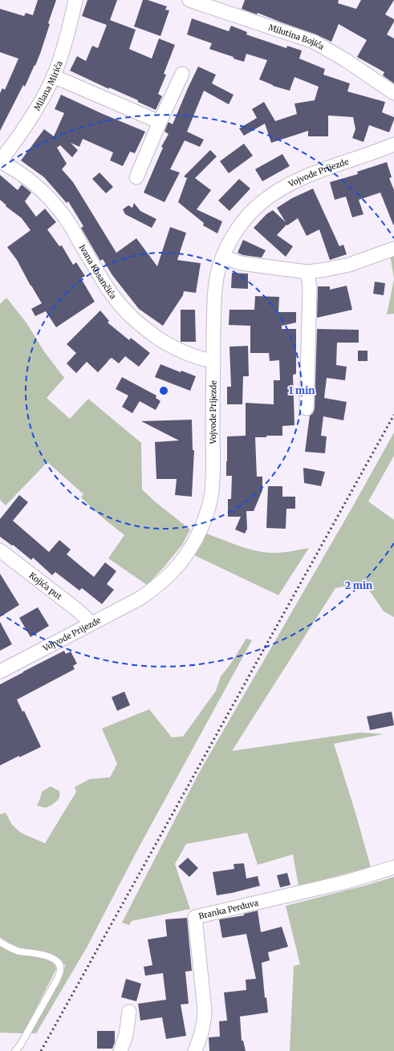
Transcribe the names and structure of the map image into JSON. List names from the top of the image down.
{
  "streets": {
    "street": [
      "Milutina Bojića",
      "Milana Mirića",
      "Vojvode Prijezde",
      "Ivana Kosančića",
      "Kojića put",
      "Branka Perduva"
    ]
  },
  "crossings": [
    ["Milana Mirića", "Ivana Kosančića"],
    ["Vojvode Prijezde", "Ivana Kosančića"],
    ["Vojvode Prijezde", "Kojića put"]
  ],
  "rings": ["1 min", "2 min"]
}
